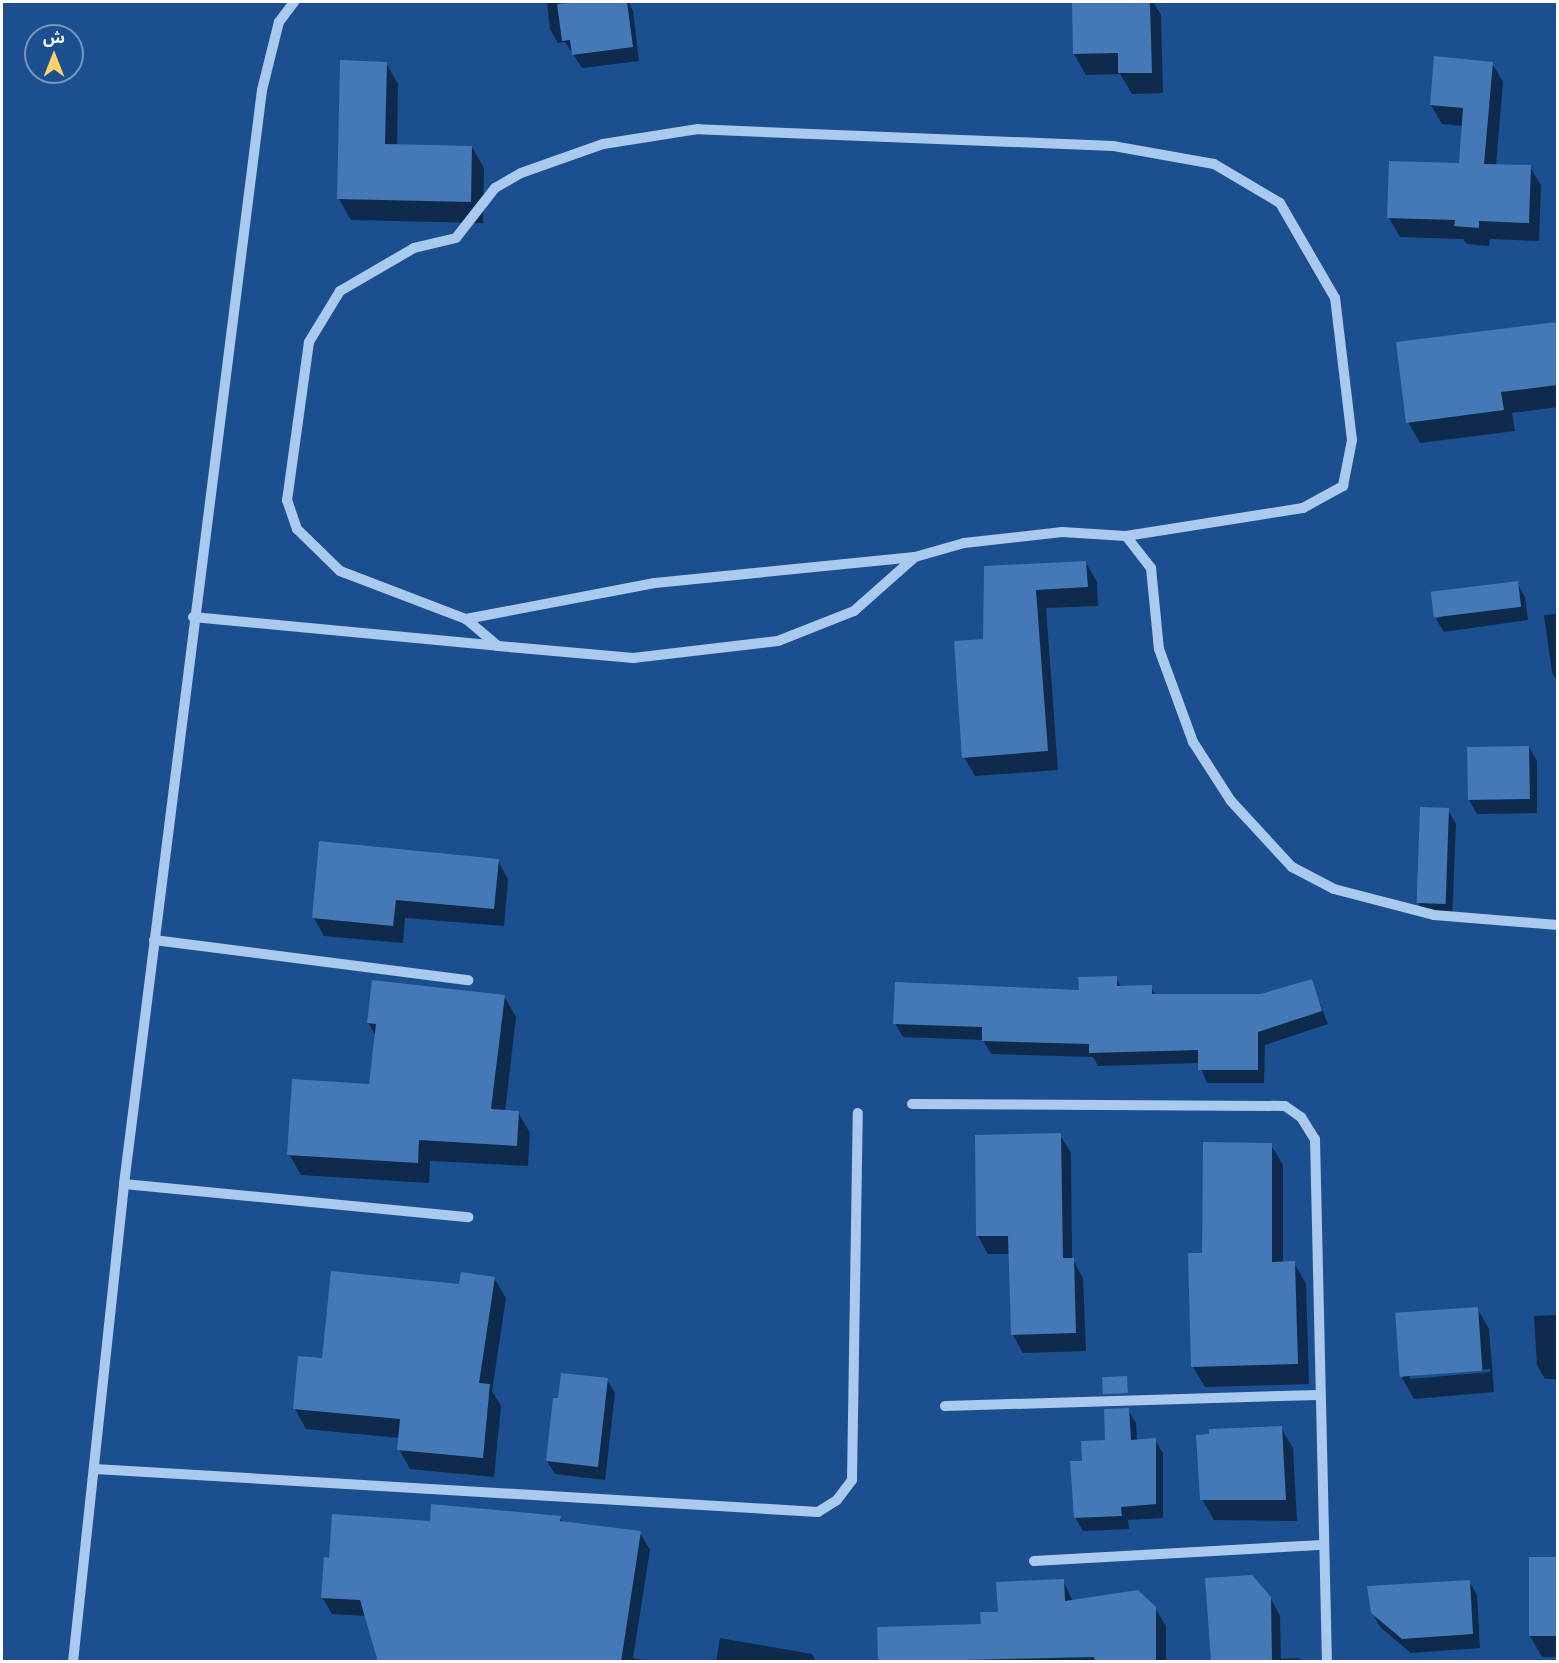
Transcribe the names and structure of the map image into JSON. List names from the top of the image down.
{
  "north": "top"
}
